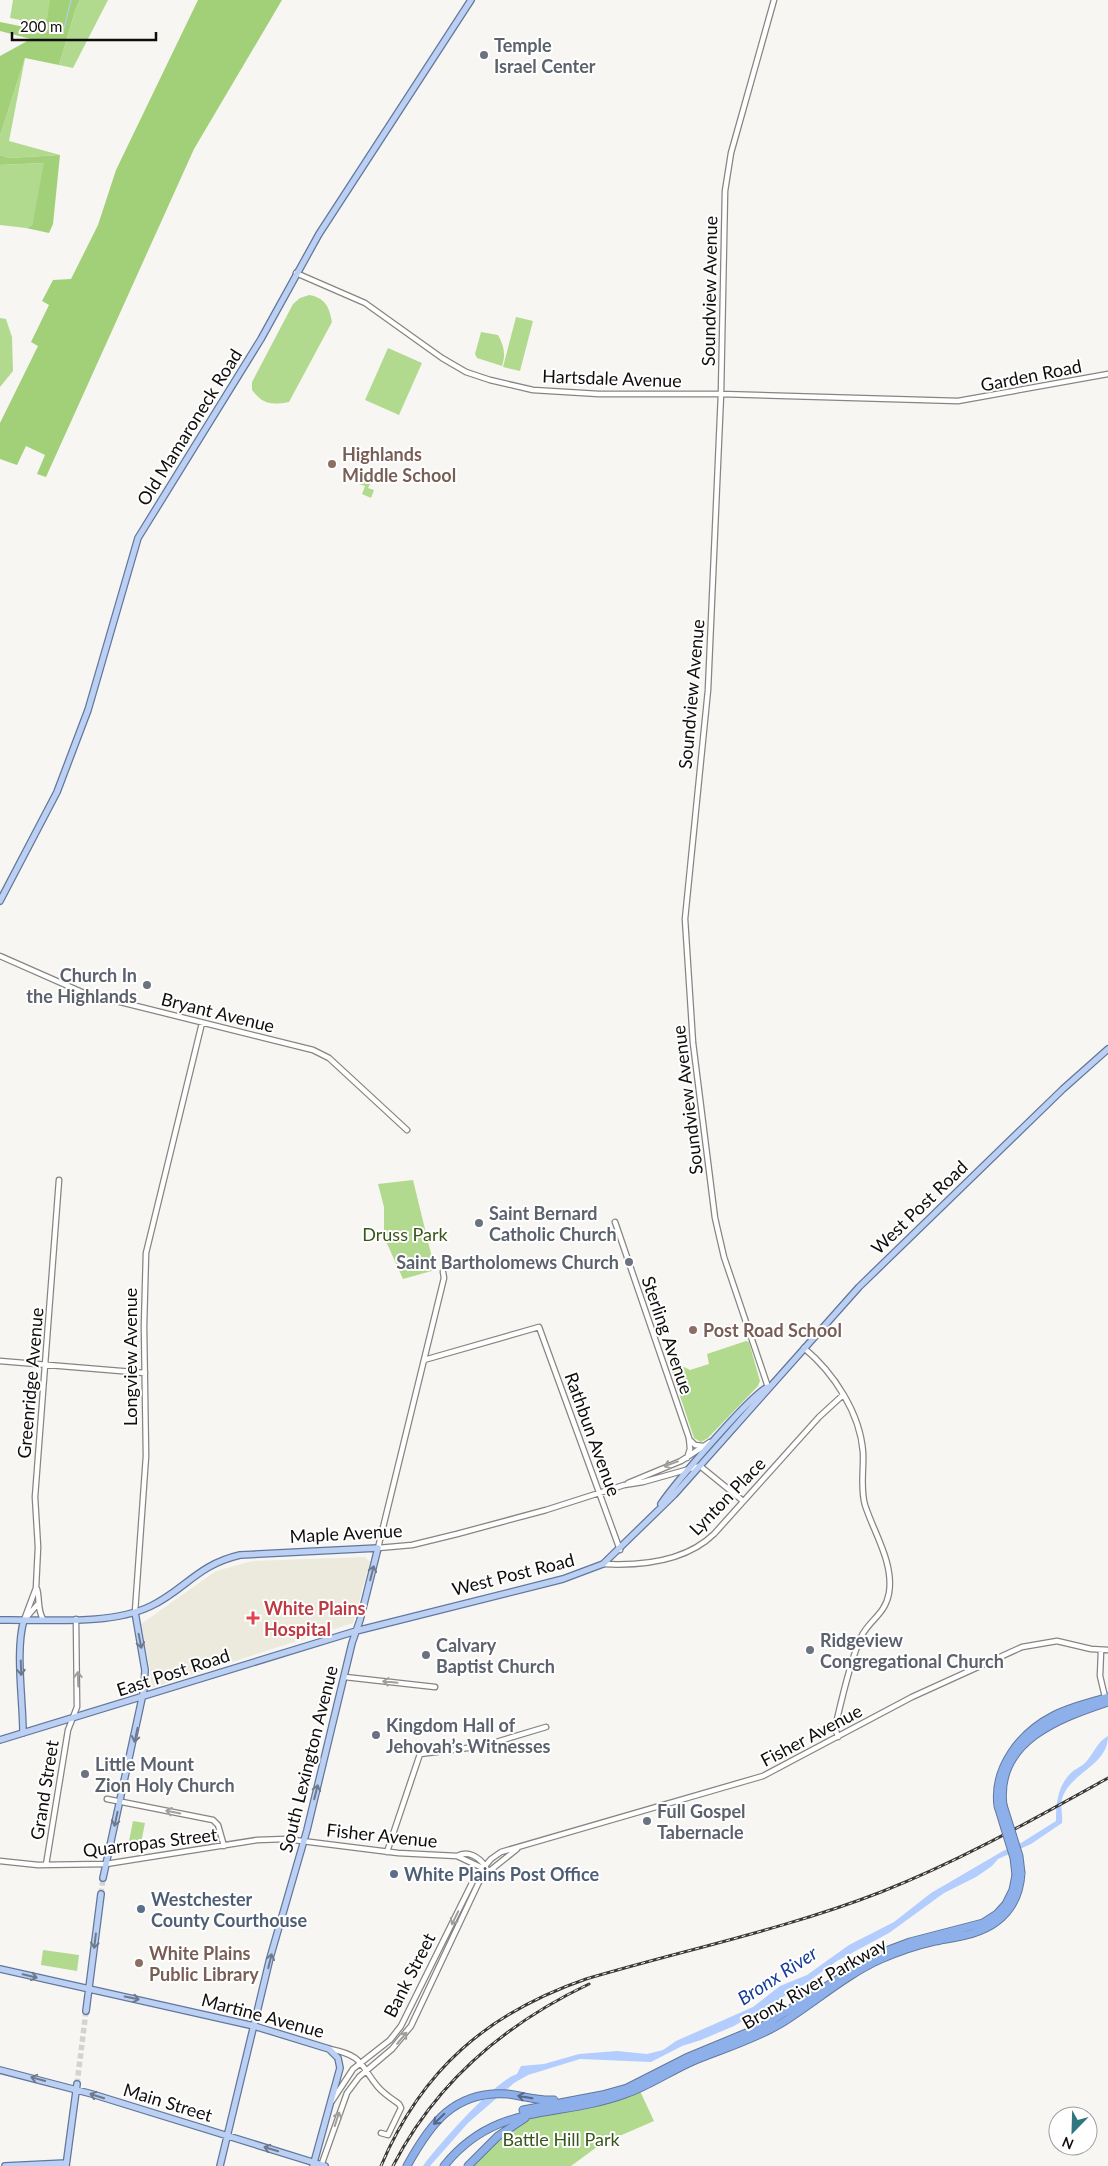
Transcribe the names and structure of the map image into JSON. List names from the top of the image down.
{
  "streets": {
    "highway": ["Bronx River Parkway"],
    "main road": [
      "Old Mamaroneck Road",
      "West Post Road",
      "Longview Avenue",
      "Maple Avenue",
      "East Post Road",
      "South Lexington Avenue",
      "Bank Street",
      "Martine Avenue",
      "Main Street"
    ],
    "street": [
      "Soundview Avenue",
      "Garden Road",
      "Hartsdale Avenue",
      "Bryant Avenue",
      "Sterling Avenue",
      "Greenridge Avenue",
      "Rathbun Avenue",
      "Lynton Place",
      "Fisher Avenue",
      "Grand Street",
      "Quarropas Street"
    ]
  },
  "crossings": [
    ["Soundview Avenue", "Hartsdale Avenue"],
    ["Soundview Avenue", "West Post Road"],
    ["Garden Road", "Hartsdale Avenue"],
    ["Hartsdale Avenue", "Old Mamaroneck Road"],
    ["Bryant Avenue", "Longview Avenue"],
    ["West Post Road", "Rathbun Avenue"],
    ["West Post Road", "Lynton Place"],
    ["West Post Road", "Maple Avenue"],
    ["West Post Road", "East Post Road"],
    ["West Post Road", "South Lexington Avenue"],
    ["Longview Avenue", "Maple Avenue"],
    ["Longview Avenue", "East Post Road"],
    ["Longview Avenue", "Quarropas Street"],
    ["Greenridge Avenue", "Maple Avenue"],
    ["Rathbun Avenue", "Maple Avenue"],
    ["Rathbun Avenue", "South Lexington Avenue"],
    ["Maple Avenue", "South Lexington Avenue"],
    ["Maple Avenue", "Grand Street"],
    ["East Post Road", "South Lexington Avenue"],
    ["East Post Road", "Grand Street"],
    ["Fisher Avenue", "South Lexington Avenue"],
    ["Fisher Avenue", "Quarropas Street"],
    ["Fisher Avenue", "Bank Street"],
    ["South Lexington Avenue", "Quarropas Street"],
    ["South Lexington Avenue", "Martine Avenue"],
    ["South Lexington Avenue", "Main Street"],
    ["Grand Street", "Quarropas Street"],
    ["Bank Street", "Martine Avenue"],
    ["Bank Street", "Main Street"]
  ],
  "one_way": [
    "South Lexington Avenue",
    "Grand Street",
    "Martine Avenue",
    "Main Street"
  ],
  "water": ["Bronx River"],
  "parks": ["Druss Park", "Battle Hill Park"],
  "places": {
    "other": [
      "Temple Israel Center",
      "Highlands Middle School",
      "Church In the Highlands",
      "Saint Bernard Catholic Church",
      "Saint Bartholomews Church",
      "Post Road School",
      "Ridgeview Congregational Church",
      "Calvary Baptist Church",
      "Kingdom Hall of Jehovah’s Witnesses",
      "Little Mount Zion Holy Church",
      "Full Gospel Tabernacle",
      "White Plains Post Office",
      "Westchester County Courthouse",
      "White Plains Public Library"
    ],
    "health": ["White Plains Hospital"]
  },
  "scale_bar": "200 m",
  "north": "bottom left"
}
